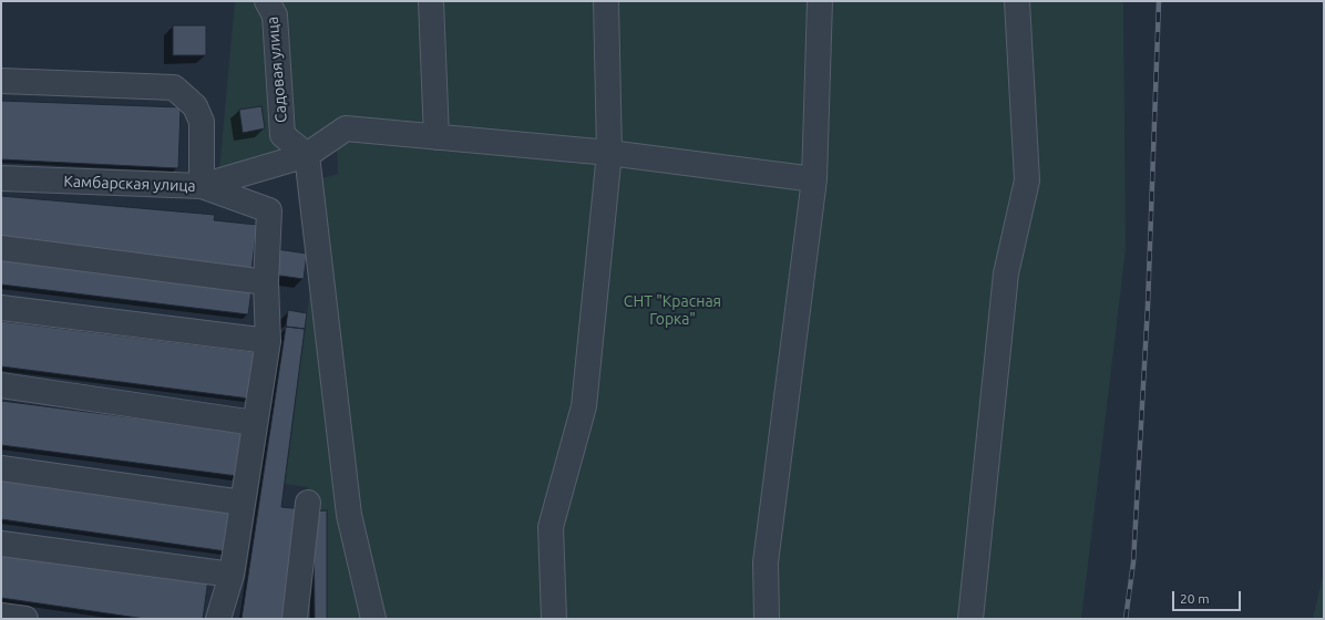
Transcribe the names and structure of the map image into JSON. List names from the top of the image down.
{
  "streets": {
    "street": ["Садовая улица", "Камбарская улица"]
  },
  "crossings": [
    ["Садовая улица", "Камбарская улица"]
  ],
  "parks": ["СНТ \"Красная Горка\""],
  "scale_bar": "20 m"
}
